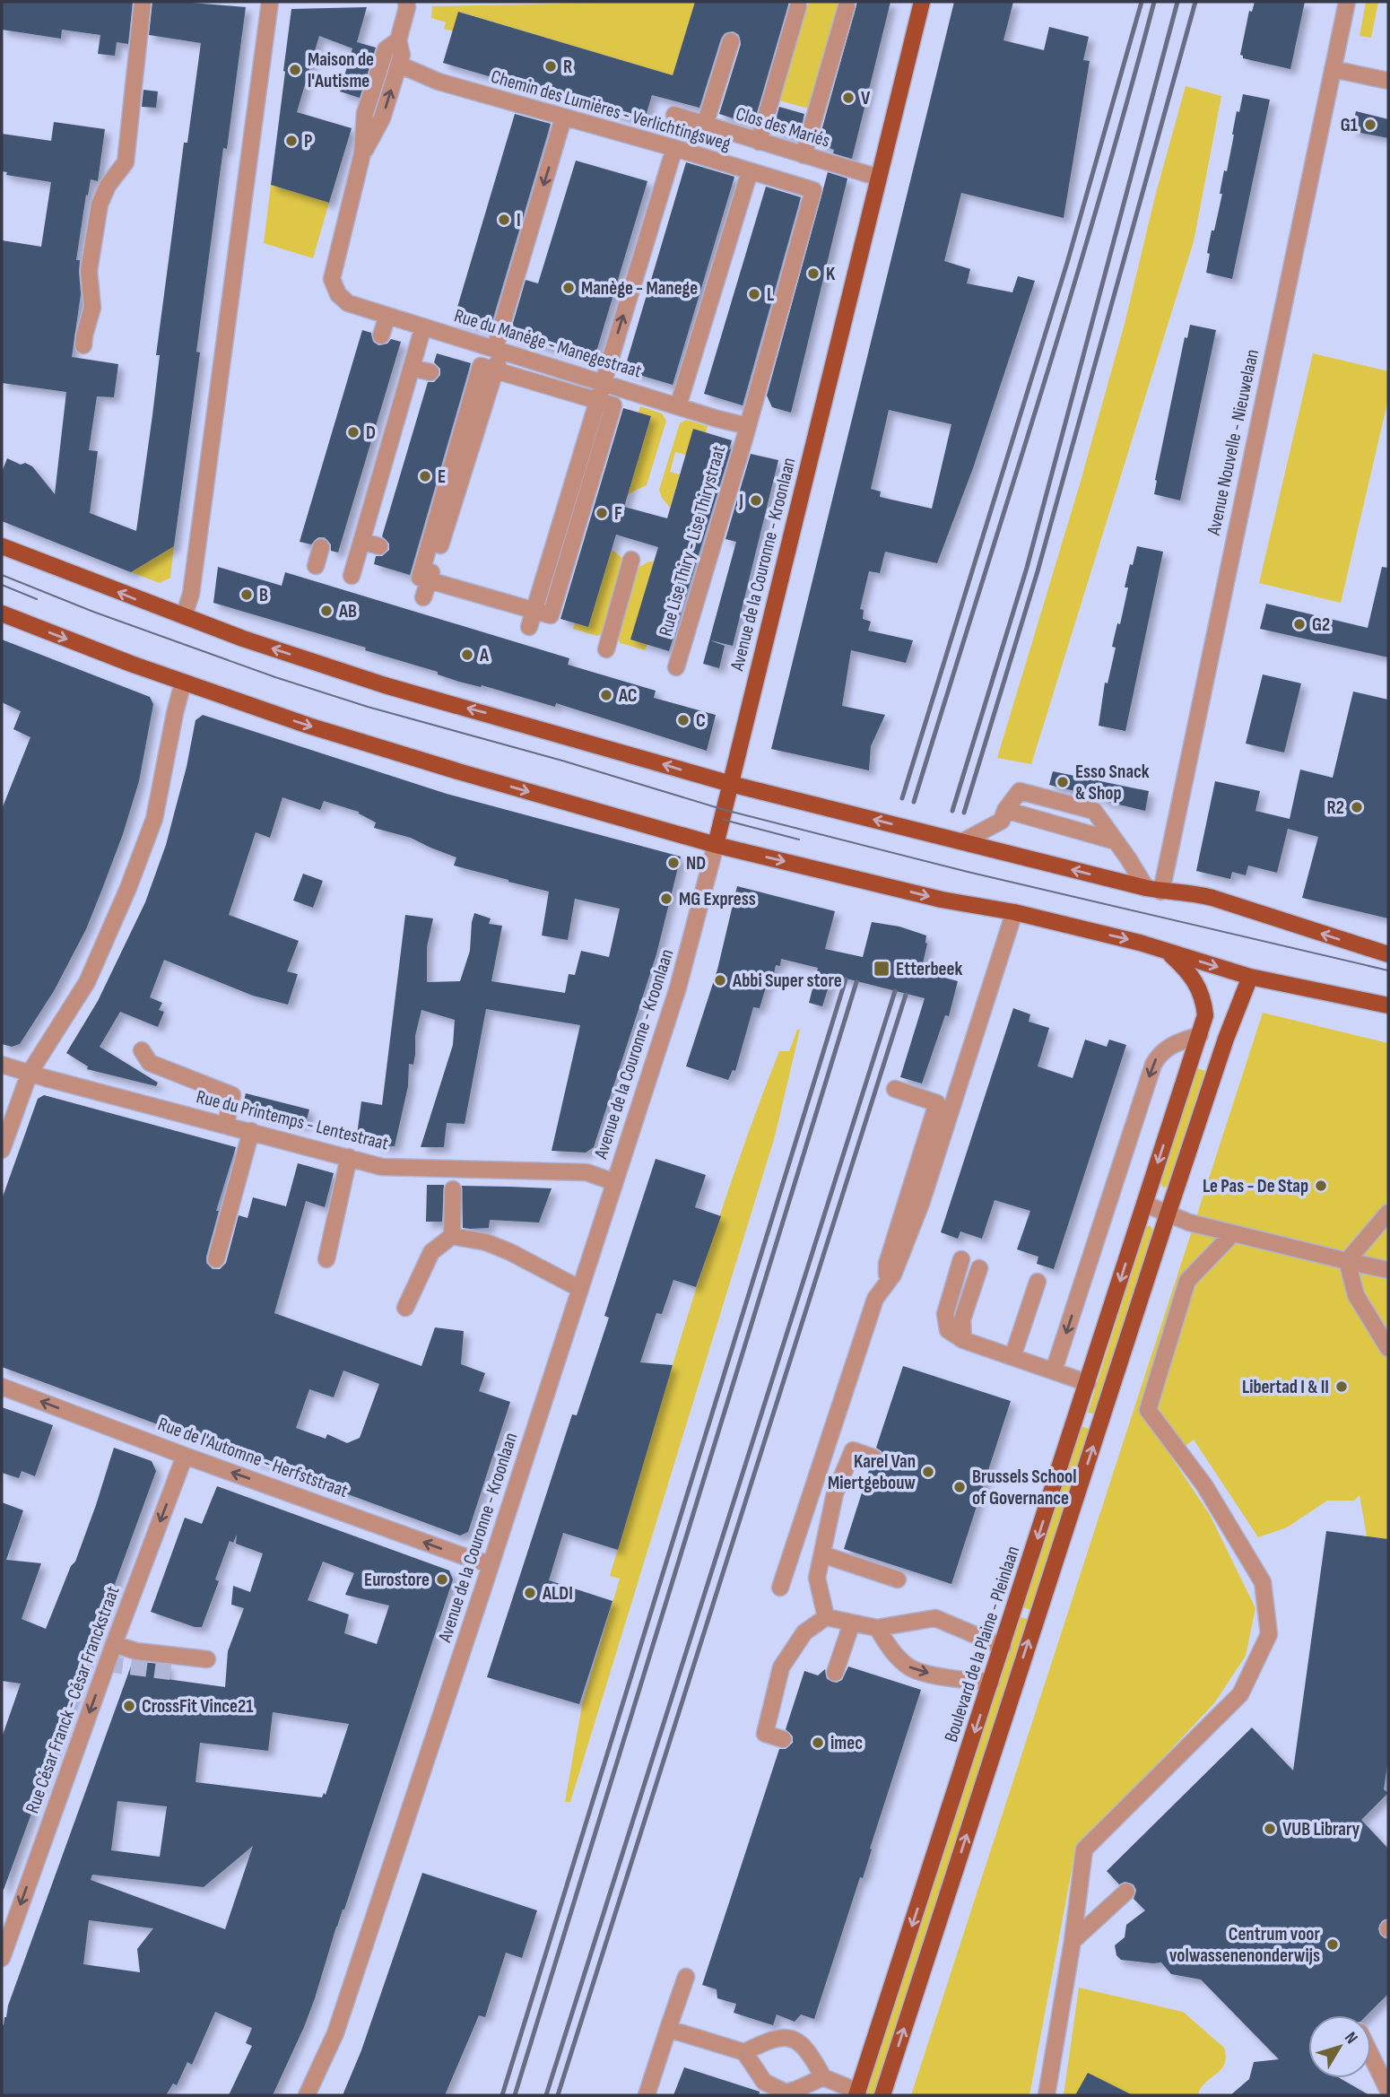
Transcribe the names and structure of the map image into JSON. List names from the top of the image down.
{
  "streets": {
    "main road": ["Avenue de la Couronne - Kroonlaan", "Boulevard de la Plaine - Pleinlaan"],
    "street": [
      "Chemin des Lumières - Verlichtingsweg",
      "Clos des Mariés",
      "Rue du Manège - Manegestraat",
      "Avenue Nouvelle - Nieuwelaan",
      "Rue Lise Thiry - Lise Thirystraat",
      "Rue du Printemps - Lentestraat",
      "Rue de l'Automne - Herfststraat",
      "Rue César Franck - César Franckstraat"
    ]
  },
  "crossings": [
    ["Chemin des Lumières - Verlichtingsweg", "Rue Lise Thiry - Lise Thirystraat"],
    ["Clos des Mariés", "Avenue de la Couronne - Kroonlaan"],
    ["Rue du Manège - Manegestraat", "Rue Lise Thiry - Lise Thirystraat"],
    ["Avenue de la Couronne - Kroonlaan", "Rue du Printemps - Lentestraat"],
    ["Avenue de la Couronne - Kroonlaan", "Rue de l'Automne - Herfststraat"],
    ["Rue de l'Automne - Herfststraat", "Rue César Franck - César Franckstraat"]
  ],
  "one_way": ["Rue de l'Automne - Herfststraat", "Rue César Franck - César Franckstraat"],
  "places": {
    "other": [
      "R",
      "Maison de l'Autisme",
      "V",
      "G1",
      "P",
      "I",
      "K",
      "Manège - Manege",
      "L",
      "D",
      "E",
      "J",
      "F",
      "B",
      "AB",
      "G2",
      "A",
      "AC",
      "C",
      "Esso Snack & Shop",
      "R2",
      "ND",
      "MG Express",
      "Abbi Super store",
      "Le Pas - De Stap",
      "Libertad I & II",
      "Karel Van Miertgebouw",
      "Brussels School of Governance",
      "Eurostore",
      "ALDI",
      "CrossFit Vince21",
      "imec",
      "VUB Library",
      "Centrum voor volwassenenonderwijs"
    ],
    "transit": ["Etterbeek"]
  },
  "north": "top right"
}
